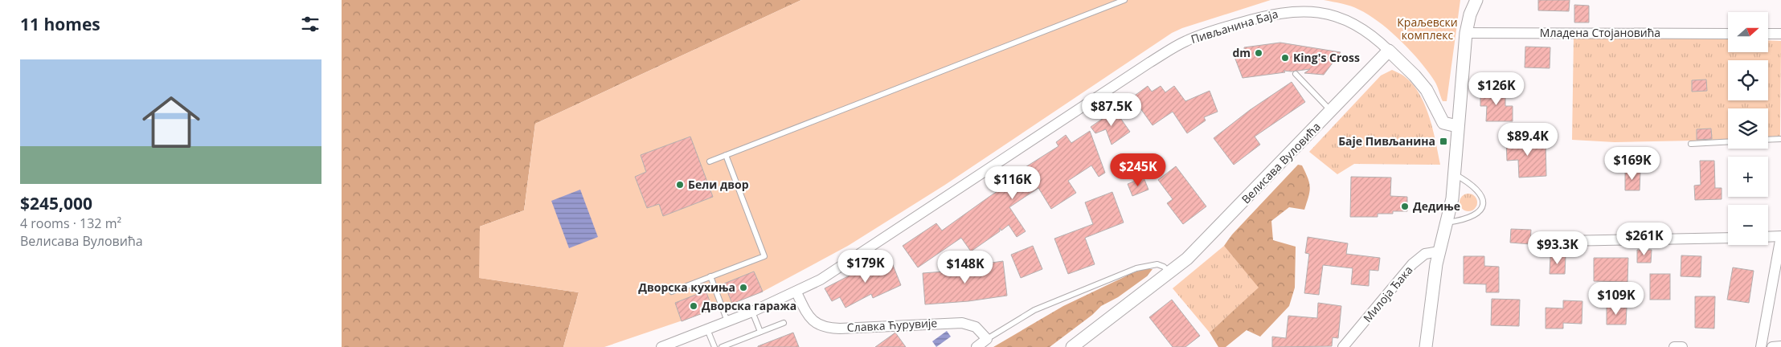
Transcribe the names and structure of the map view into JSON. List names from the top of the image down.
{
  "streets": {
    "street": [
      "Пивљанина Баја",
      "Младена Стојановића",
      "Велисава Вуловића",
      "Милоја Ђака",
      "Славка Ћурувије"
    ]
  },
  "crossings": [
    ["Пивљанина Баја", "Велисава Вуловића"],
    ["Пивљанина Баја", "Славка Ћурувије"]
  ],
  "parks": ["Краљевски комплекс"],
  "places": {
    "other": [
      "dm",
      "King's Cross",
      "Бели двор",
      "Дедиње",
      "Дворска кухиња",
      "Дворска гаража"
    ],
    "transit": ["Баје Пивљанина"]
  },
  "north": "right",
  "page": {
    "heading": "11 homes",
    "map_buttons": ["+", "−"],
    "list": [
      {
        "name": "$245,000",
        "note": "4 rooms · 132 m² · Велисава Вуловића"
      }
    ],
    "price": [
      "$126K",
      "$87.5K",
      "$89.4K",
      "$169K",
      "$245K",
      "$116K",
      "$261K",
      "$93.3K",
      "$179K",
      "$148K",
      "$109K"
    ]
  }
}
